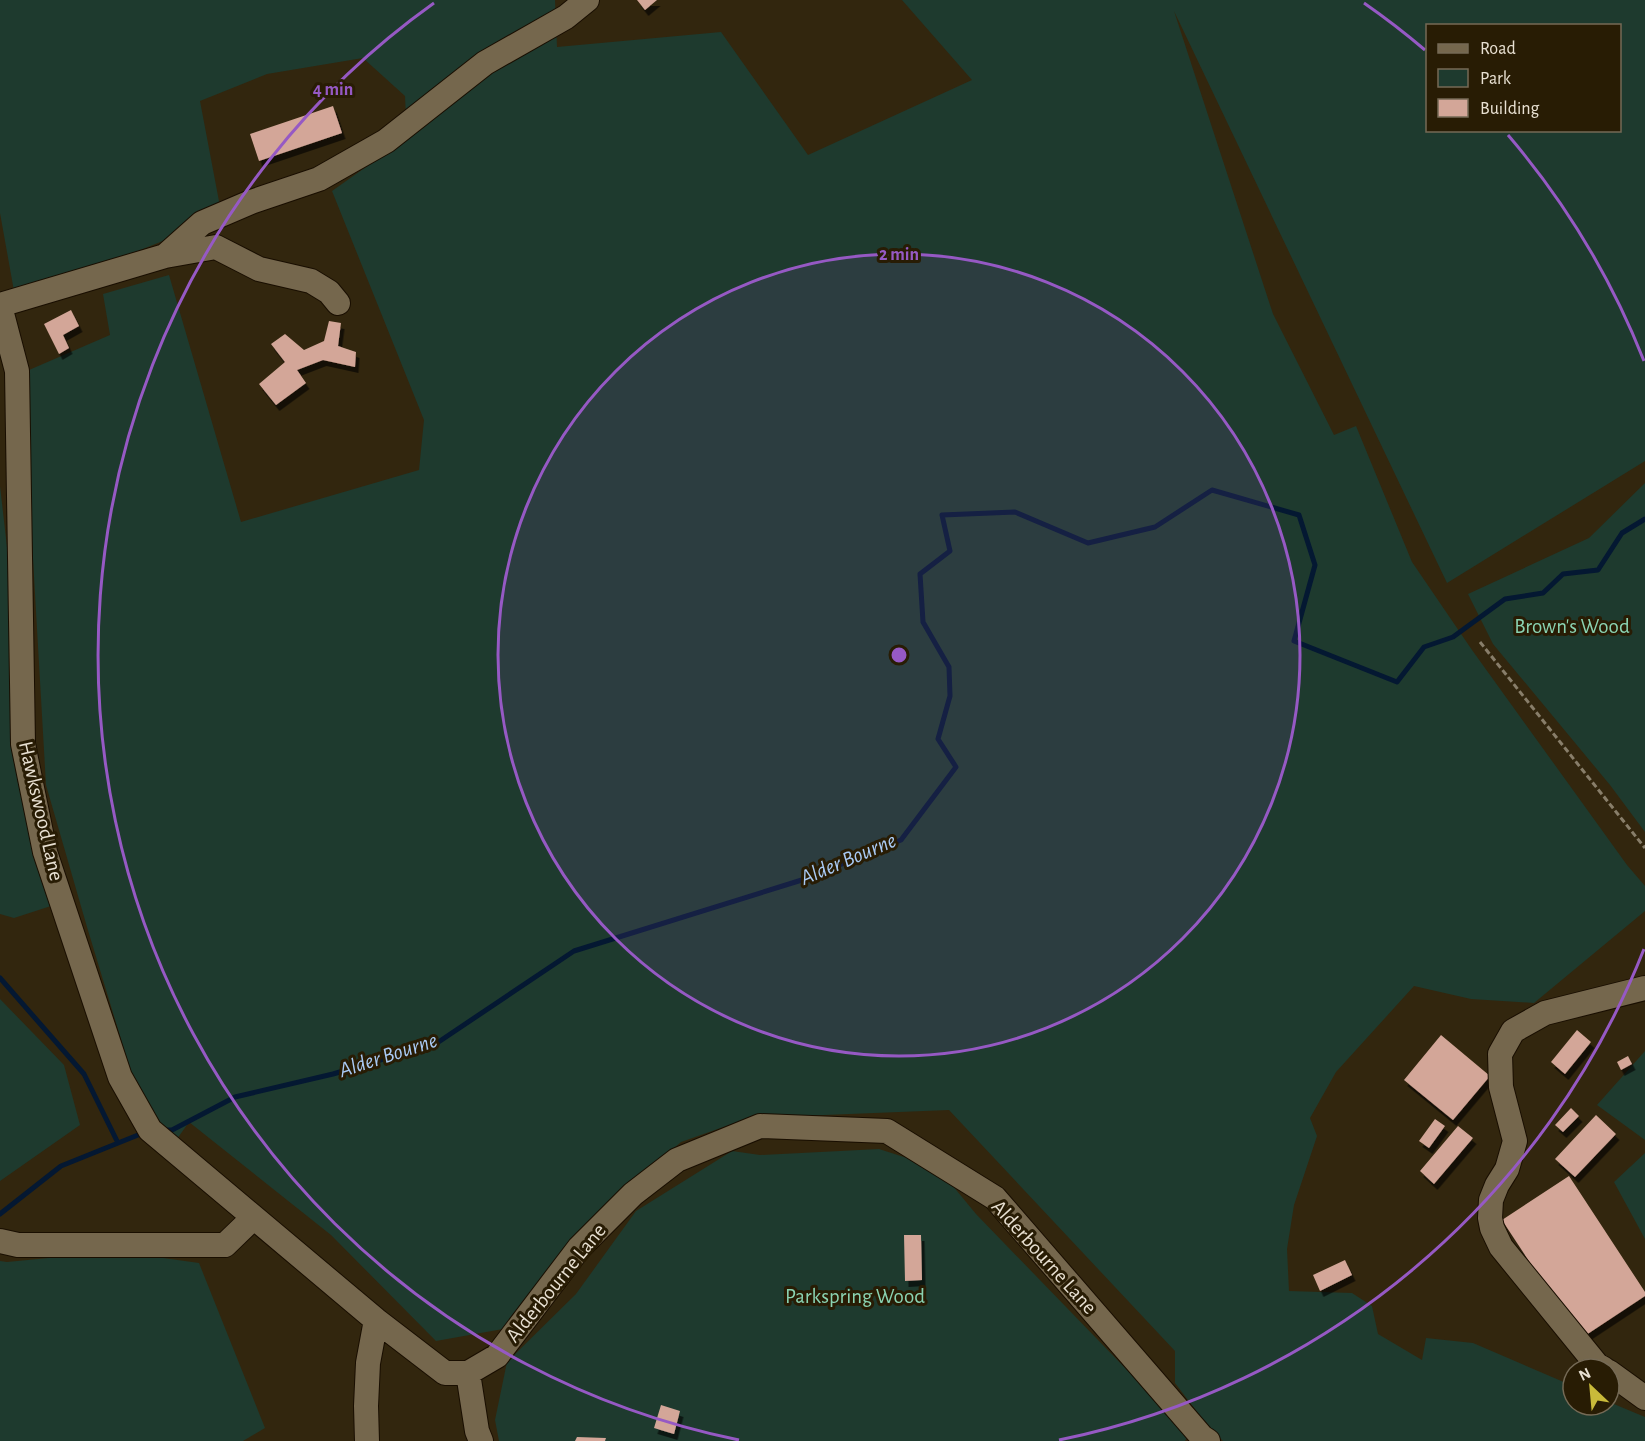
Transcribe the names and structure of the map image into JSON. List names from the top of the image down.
{
  "streets": {
    "street": ["Hawkswood Lane", "Alderbourne Lane"]
  },
  "water": ["Alder Bourne"],
  "parks": ["Brown's Wood", "Parkspring Wood"],
  "legend": ["Road", "Park", "Building"],
  "north": "top left",
  "rings": ["4 min", "2 min"]
}
